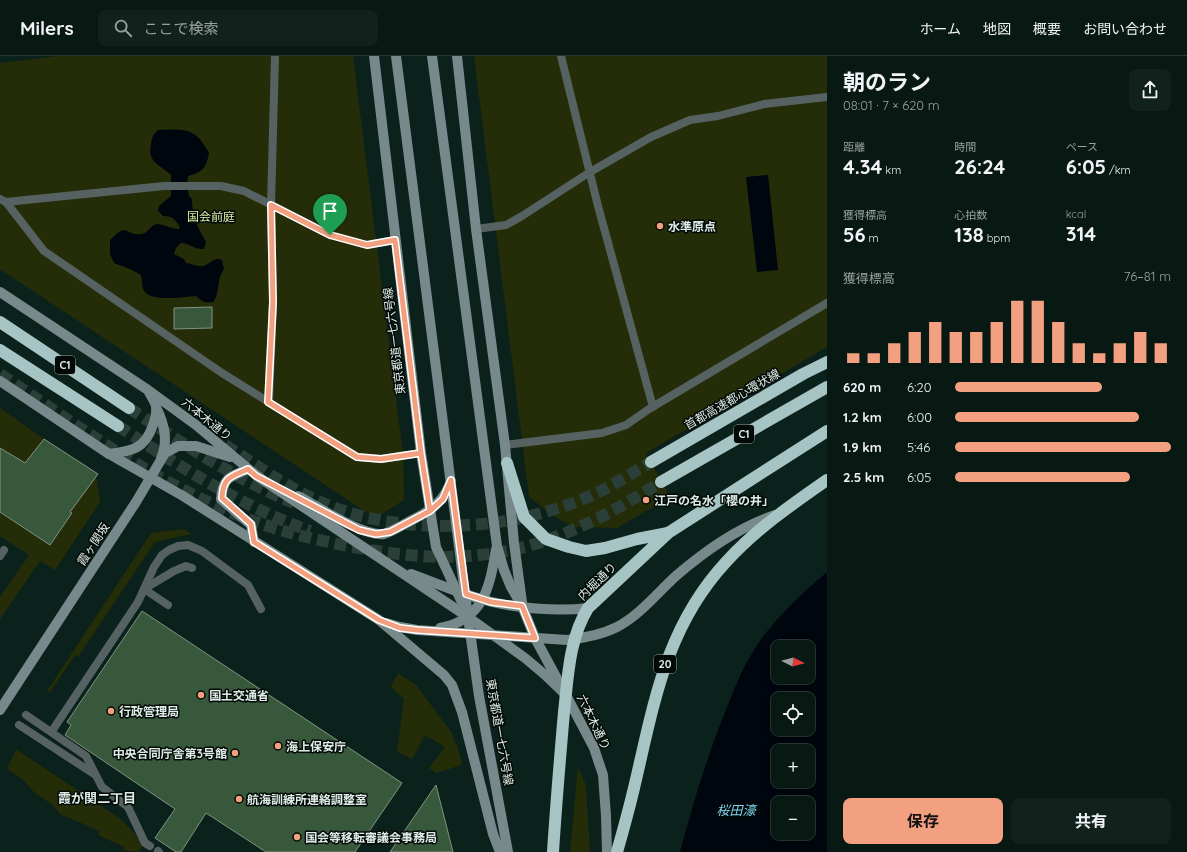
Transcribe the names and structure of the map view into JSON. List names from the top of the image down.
{
  "streets": {
    "highway": [
      "C1",
      "首都高速都心環状線",
      "内堀通り",
      "20"
    ],
    "main road": ["東京都道一七六号線", "六本木通り", "霞ヶ関坂"]
  },
  "crossings": [
    ["東京都道一七六号線", "六本木通り"],
    ["六本木通り", "霞ヶ関坂"],
    ["六本木通り", "内堀通り"]
  ],
  "districts": ["霞が関二丁目"],
  "water": ["桜田濠"],
  "parks": ["国会前庭"],
  "places": [
    "水準原点",
    "江戸の名水「櫻の井」",
    "国土交通省",
    "行政管理局",
    "海上保安庁",
    "中央合同庁舎第3号館",
    "航海訓練所連絡調整室",
    "国会等移転審議会事務局"
  ],
  "north": "right",
  "page": {
    "header": "Milers",
    "search": "ここで検索",
    "nav": [
      "ホーム",
      "地図",
      "概要",
      "お問い合わせ"
    ],
    "heading": ["朝のラン", "08:01 · 7 × 620 m"],
    "stats": [
      ["距離", "4.34 km"],
      ["時間", "26:24"],
      ["ペース", "6:05 /km"],
      ["獲得標高", "56 m"],
      ["心拍数", "138 bpm"],
      ["kcal", "314"]
    ],
    "chart": ["獲得標高", "76–81 m"],
    "list": [
      {
        "name": "620 m",
        "note": "6:20"
      },
      {
        "name": "1.2 km",
        "note": "6:00"
      },
      {
        "name": "1.9 km",
        "note": "5:46"
      },
      {
        "name": "2.5 km",
        "note": "6:05"
      }
    ],
    "map_buttons": ["+", "−"],
    "buttons": ["保存", "共有"]
  }
}
